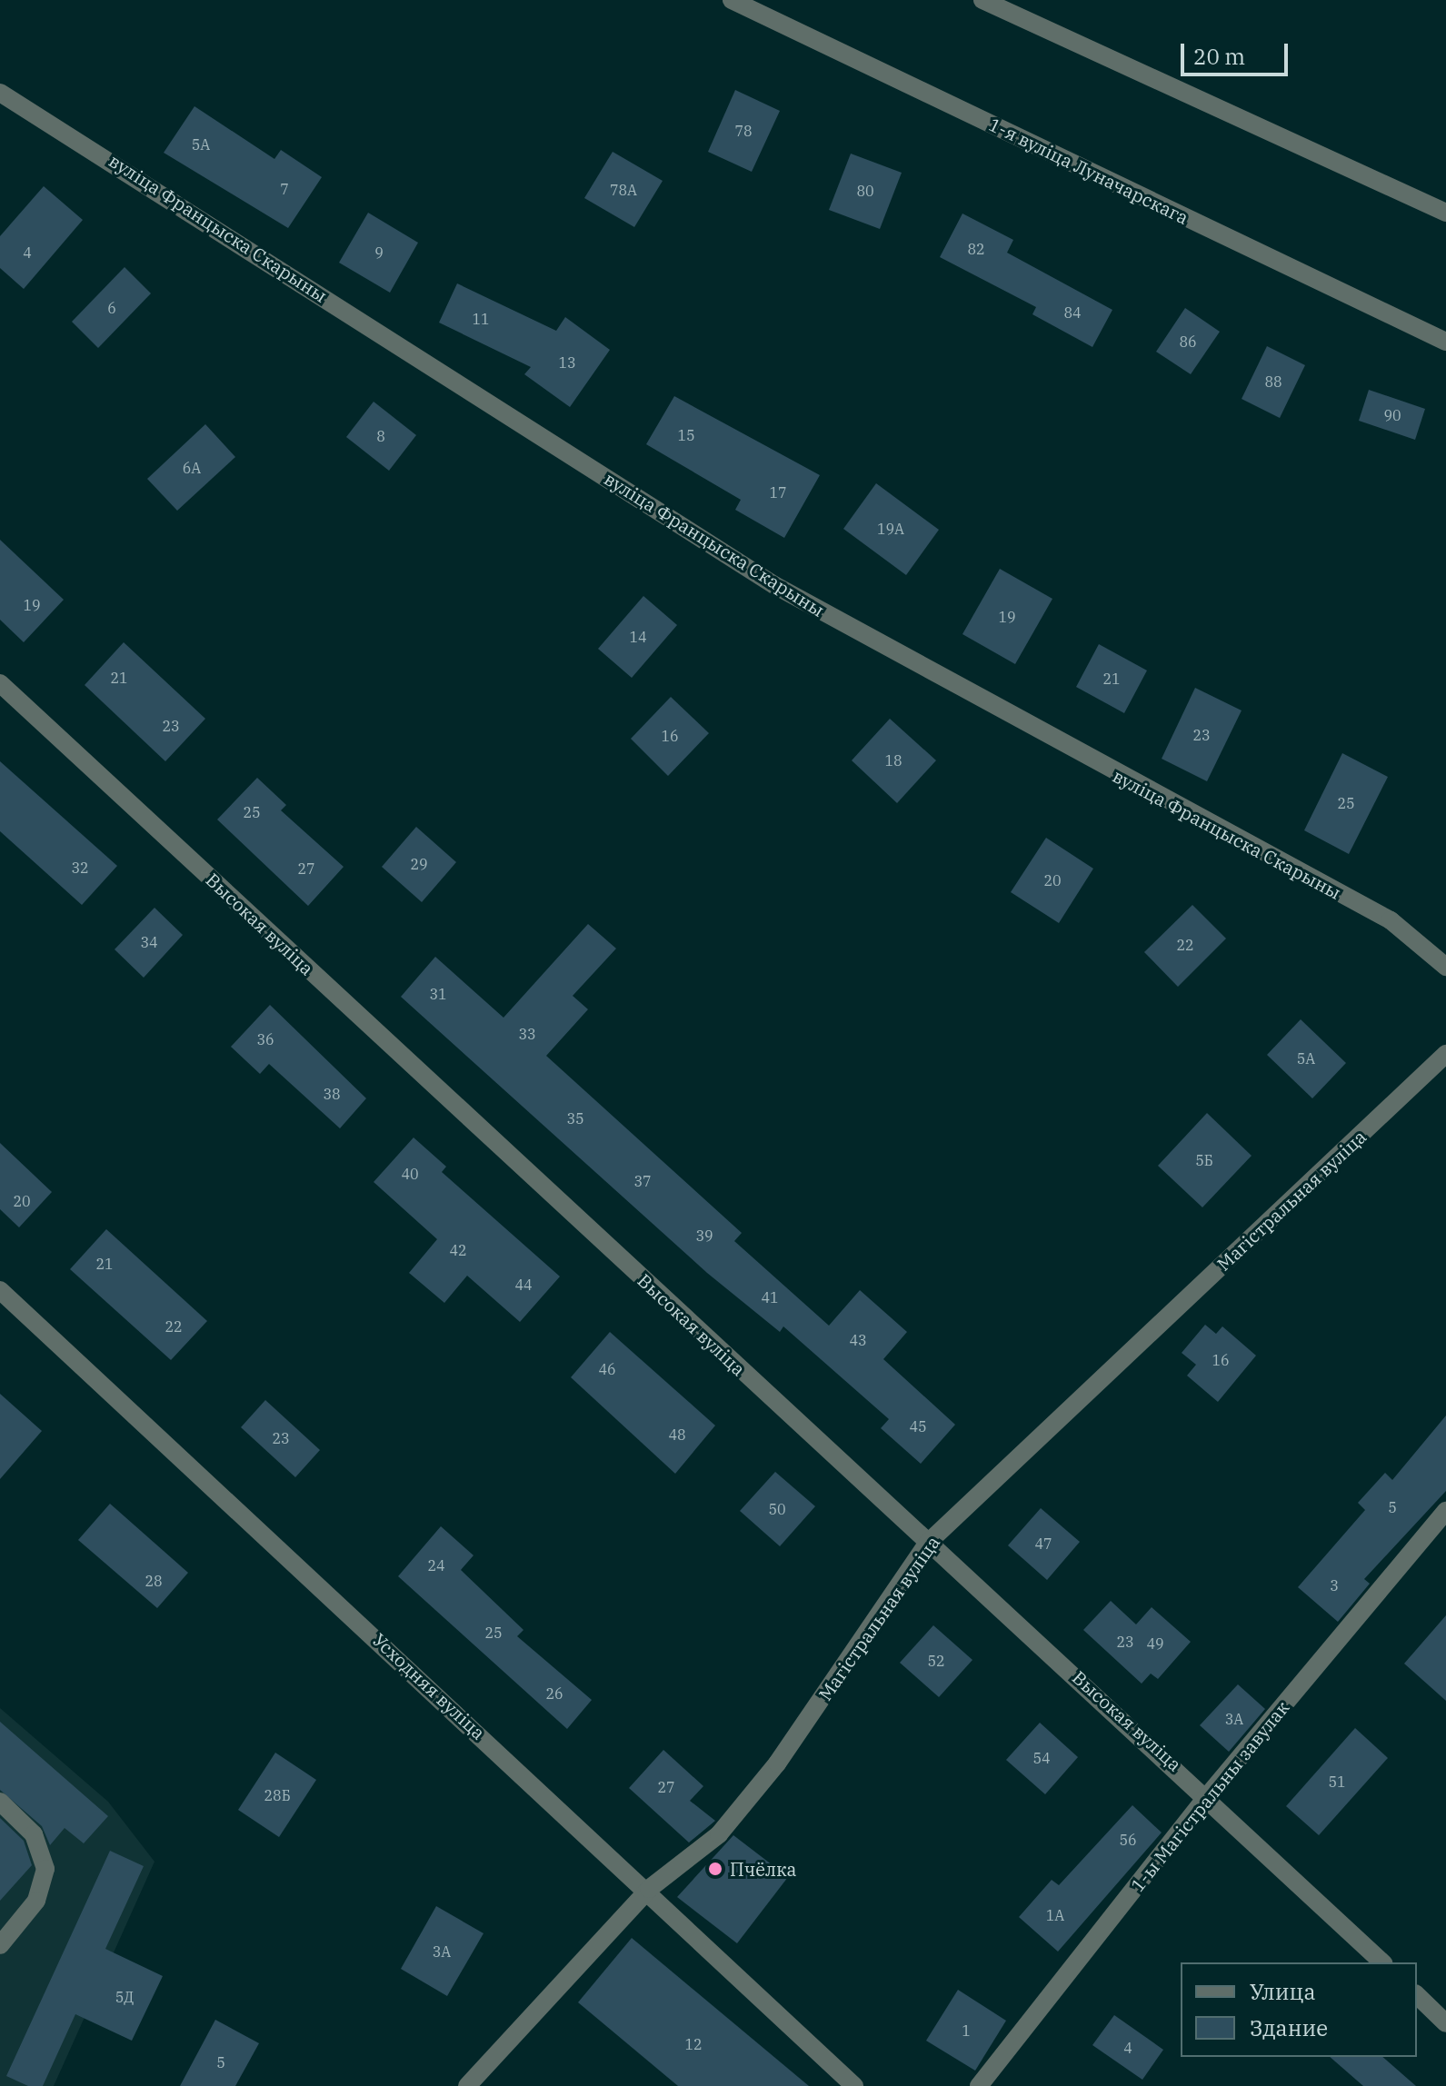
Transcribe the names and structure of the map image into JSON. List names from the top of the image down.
{
  "streets": {
    "street": [
      "1-я вуліца Луначарскага",
      "вуліца Францыска Скарыны",
      "Высокая вуліца",
      "Магістральная вуліца",
      "Усходняя вуліца",
      "1-ы Магістральны завулак"
    ]
  },
  "crossings": [
    ["Высокая вуліца", "Магістральная вуліца"],
    ["Высокая вуліца", "1-ы Магістральны завулак"],
    ["Магістральная вуліца", "Усходняя вуліца"]
  ],
  "places": ["Пчёлка"],
  "house_numbers": [
    "78",
    "5А",
    "7",
    "78А",
    "80",
    "82",
    "4",
    "9",
    "6",
    "84",
    "11",
    "86",
    "13",
    "88",
    "90",
    "15",
    "8",
    "6А",
    "17",
    "19А",
    "19",
    "19",
    "14",
    "21",
    "21",
    "23",
    "23",
    "16",
    "18",
    "25",
    "25",
    "29",
    "32",
    "27",
    "20",
    "34",
    "22",
    "31",
    "33",
    "36",
    "5А",
    "38",
    "35",
    "5Б",
    "40",
    "37",
    "20",
    "39",
    "42",
    "21",
    "44",
    "41",
    "22",
    "43",
    "16",
    "46",
    "45",
    "48",
    "23",
    "5",
    "50",
    "47",
    "24",
    "28",
    "3",
    "25",
    "23",
    "49",
    "52",
    "26",
    "3А",
    "54",
    "51",
    "27",
    "28Б",
    "56",
    "1А",
    "3А",
    "5Д",
    "1",
    "12",
    "4",
    "5"
  ],
  "legend": ["Улица", "Здание"],
  "scale_bar": "20 m"
}
